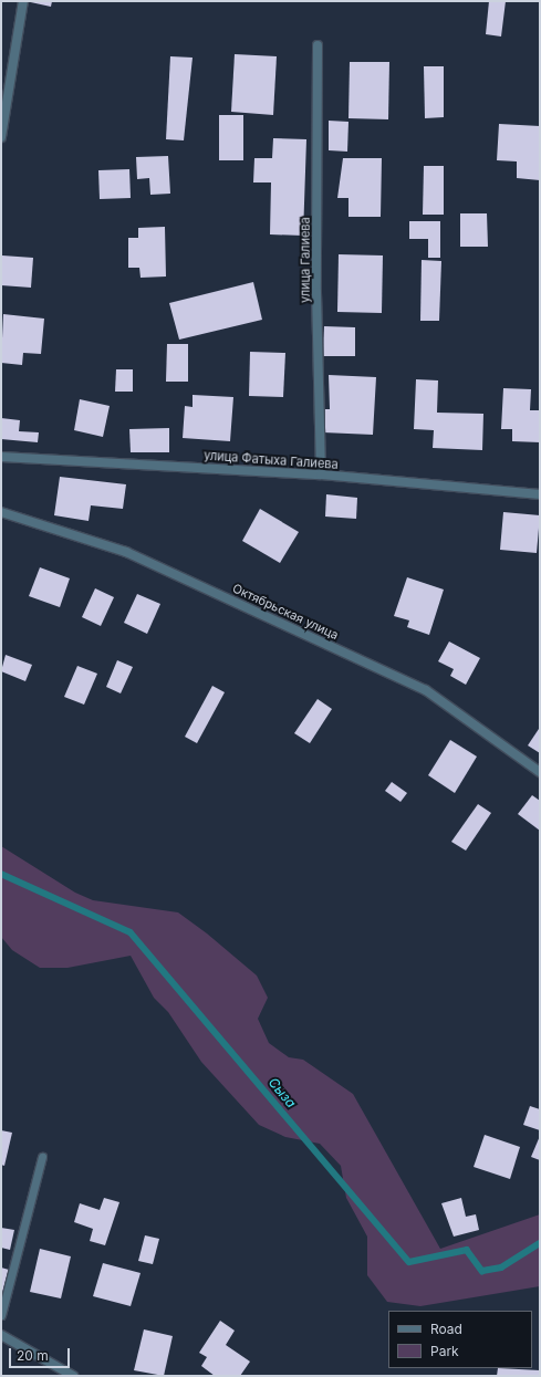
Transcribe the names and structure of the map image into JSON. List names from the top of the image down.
{
  "streets": {
    "street": ["улица Галиева", "улица Фатыха Галиева", "Октябрьская улица"]
  },
  "crossings": [
    ["улица Галиева", "улица Фатыха Галиева"]
  ],
  "water": ["Сыза"],
  "legend": ["Road", "Park"],
  "scale_bar": "20 m"
}
